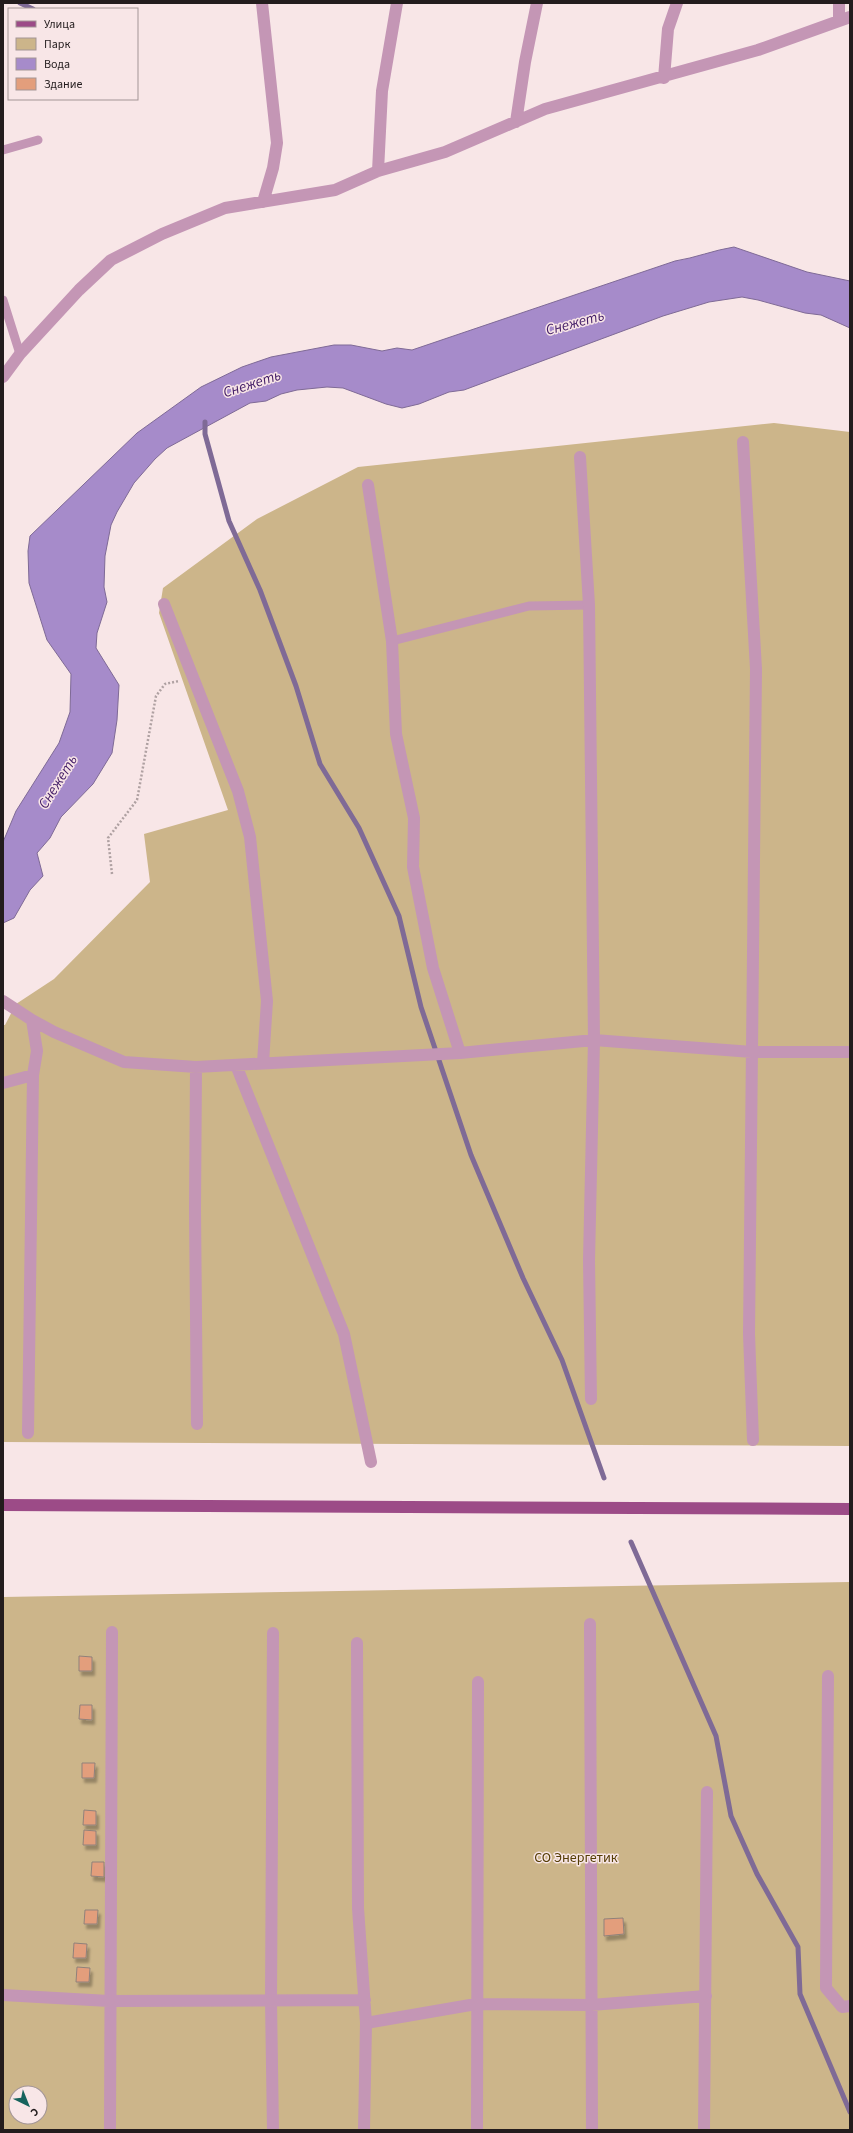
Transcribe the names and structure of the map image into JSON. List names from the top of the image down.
{
  "water": ["Снежеть"],
  "parks": ["СО Энергетик"],
  "legend": [
    "Улица",
    "Парк",
    "Вода",
    "Здание"
  ],
  "north": "bottom right"
}
